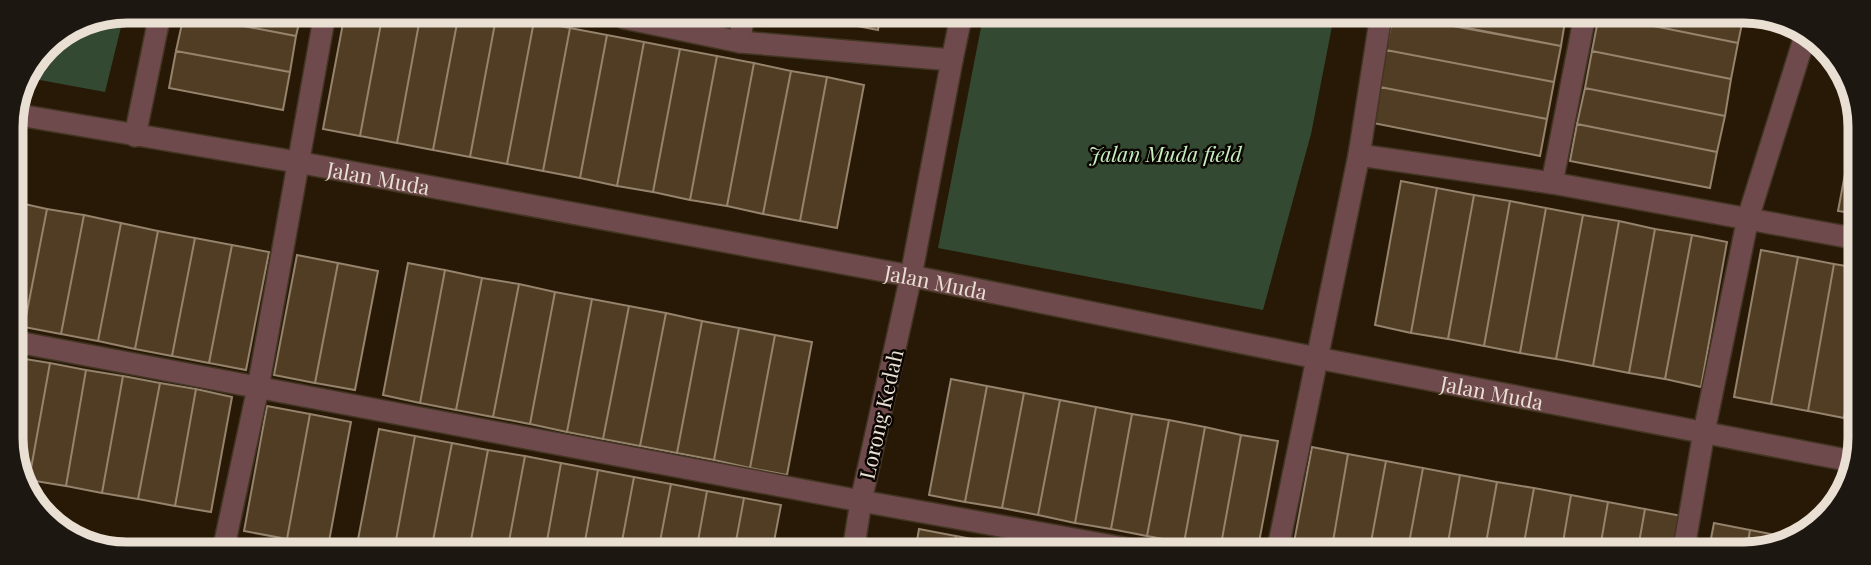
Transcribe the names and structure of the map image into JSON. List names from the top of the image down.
{
  "streets": {
    "street": ["Jalan Muda", "Lorong Kedah"]
  },
  "crossings": [
    ["Jalan Muda", "Lorong Kedah"]
  ],
  "parks": ["Jalan Muda field"]
}
